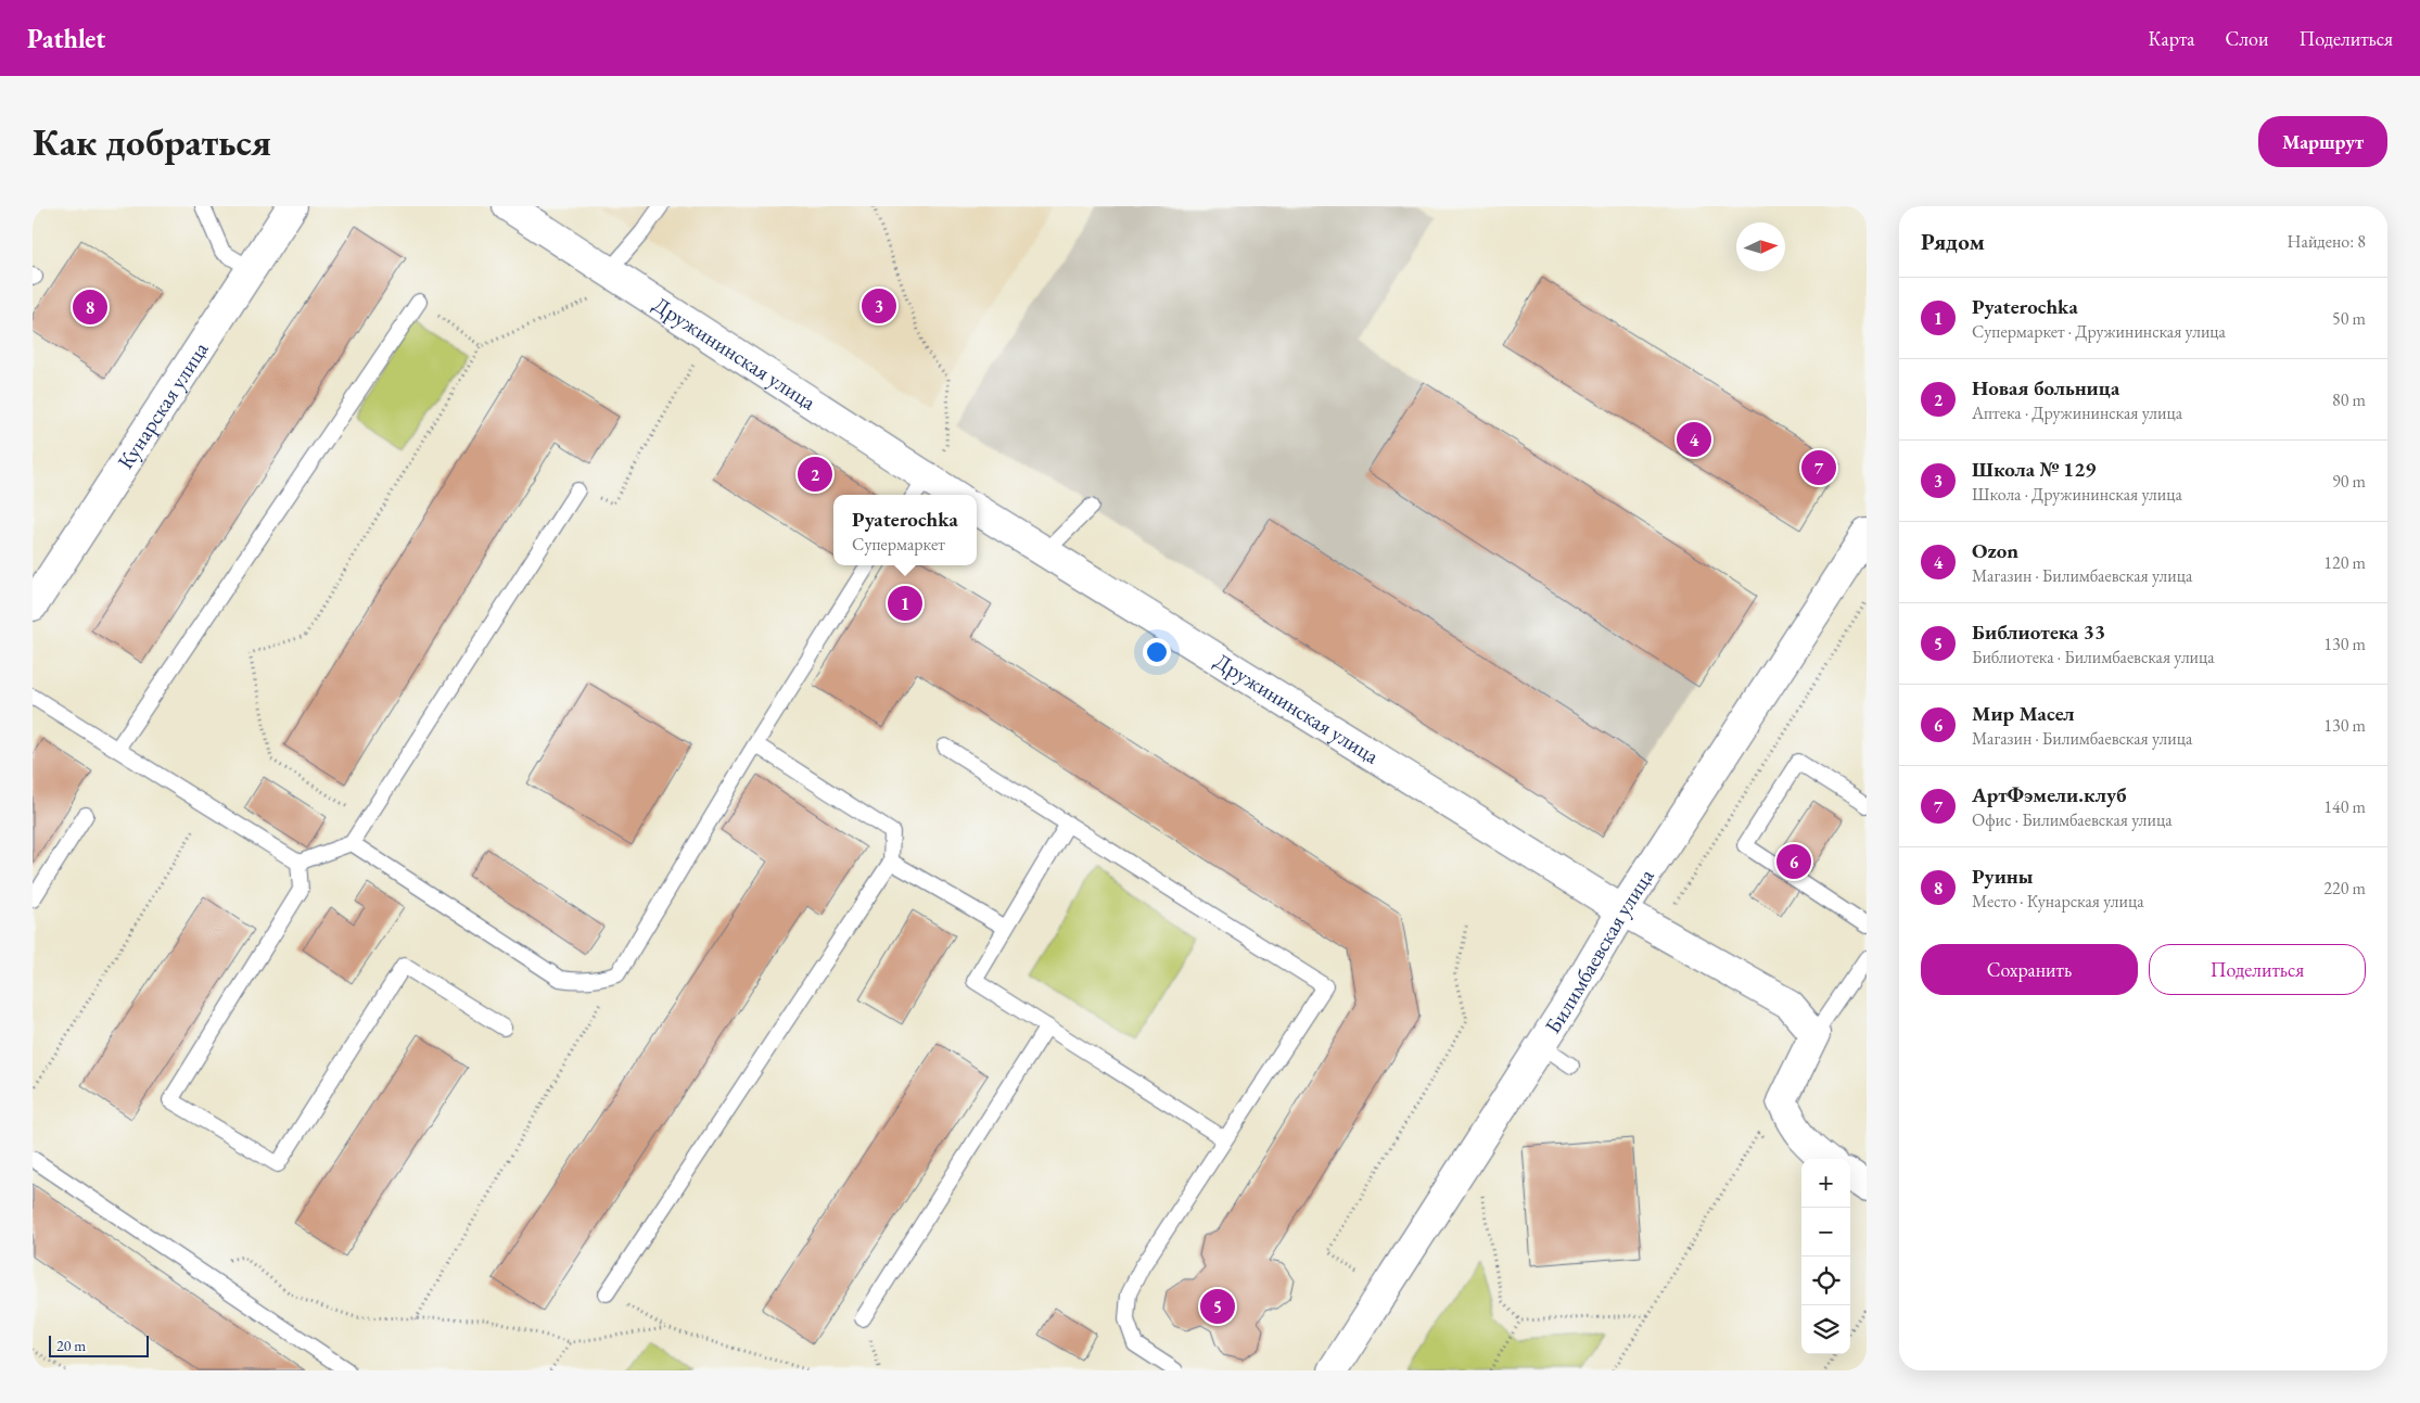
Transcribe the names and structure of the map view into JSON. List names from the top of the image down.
{
  "streets": {
    "street": ["Дружининская улица", "Кунарская улица", "Билимбаевская улица"]
  },
  "crossings": [
    ["Дружининская улица", "Билимбаевская улица"]
  ],
  "scale_bar": "20 m",
  "north": "right",
  "page": {
    "header": "Pathlet",
    "nav": ["Карта", "Слои", "Поделиться"],
    "buttons": [
      "Маршрут",
      ["Сохранить", "Поделиться"]
    ],
    "title": "Как добраться",
    "heading": ["Рядом", "Найдено: 8"],
    "list": [
      {
        "mark": "1",
        "name": "Pyaterochka",
        "note": "Супермаркет · Дружининская улица",
        "value": "50 m"
      },
      {
        "mark": "2",
        "name": "Новая больница",
        "note": "Аптека · Дружининская улица",
        "value": "80 m"
      },
      {
        "mark": "3",
        "name": "Школа № 129",
        "note": "Школа · Дружининская улица",
        "value": "90 m"
      },
      {
        "mark": "4",
        "name": "Ozon",
        "note": "Магазин · Билимбаевская улица",
        "value": "120 m"
      },
      {
        "mark": "5",
        "name": "Библиотека 33",
        "note": "Библиотека · Билимбаевская улица",
        "value": "130 m"
      },
      {
        "mark": "6",
        "name": "Мир Масел",
        "note": "Магазин · Билимбаевская улица",
        "value": "130 m"
      },
      {
        "mark": "7",
        "name": "АртФэмели.клуб",
        "note": "Офис · Билимбаевская улица",
        "value": "140 m"
      },
      {
        "mark": "8",
        "name": "Руины",
        "note": "Место · Кунарская улица",
        "value": "220 m"
      }
    ],
    "pins": [
      "3",
      "8",
      "4",
      "7",
      "2",
      "1",
      "6",
      "5"
    ],
    "popup": ["Pyaterochka", "Супермаркет"],
    "map_buttons": ["+", "−"],
    "scale": "20 m"
  }
}
